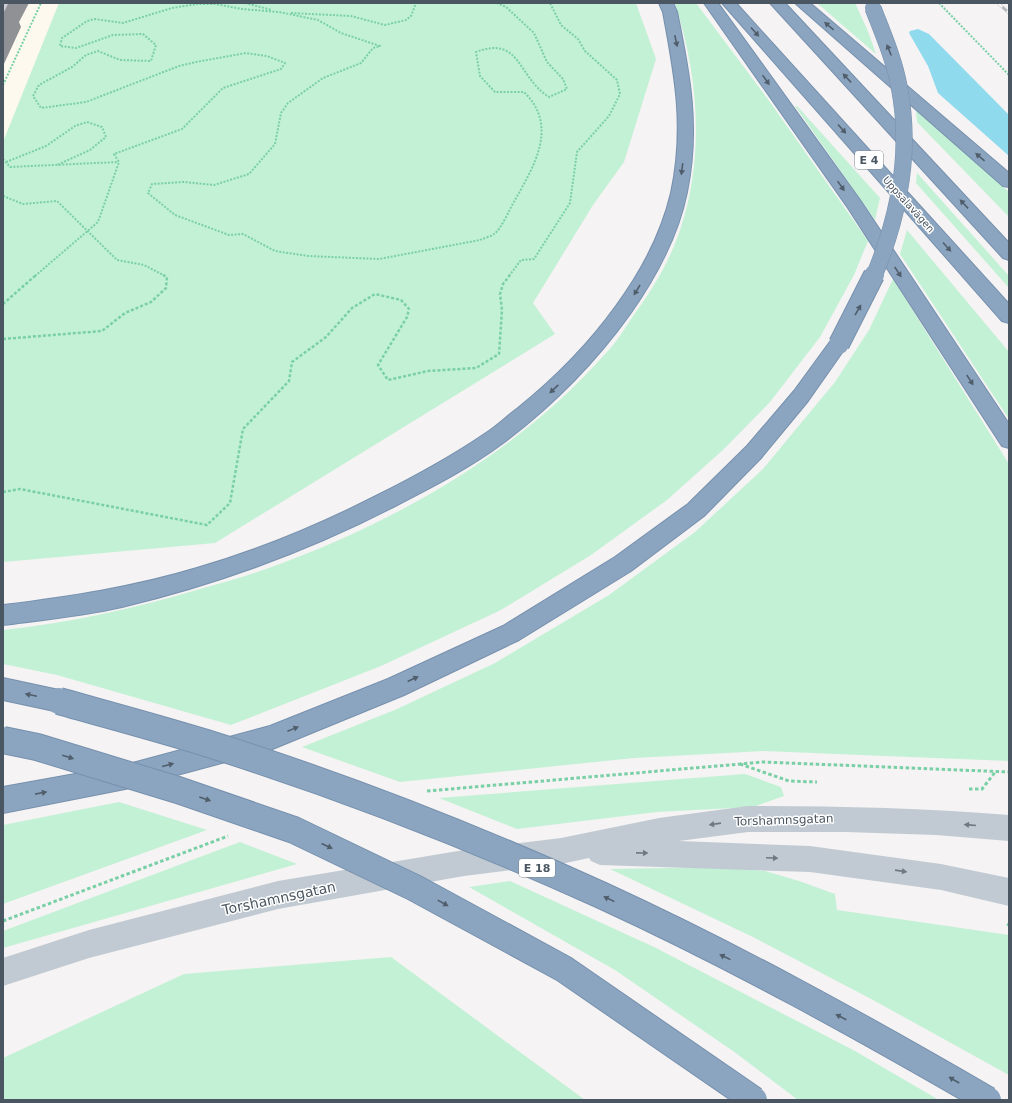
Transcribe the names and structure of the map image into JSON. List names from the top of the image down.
{
  "streets": {
    "highway": ["E 4", "Uppsalavägen", "E 18"],
    "street": ["Torshamnsgatan"]
  }
}
